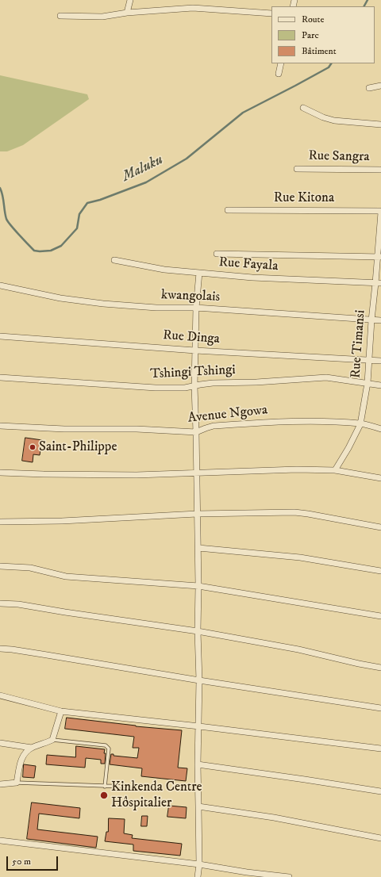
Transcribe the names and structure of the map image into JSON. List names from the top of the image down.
{
  "streets": {
    "street": [
      "Rue Sangra",
      "Rue Kitona",
      "Rue Fayala",
      "kwangolais",
      "Rue Dinga",
      "Rue Timansi",
      "Tshingi Tshingi",
      "Avenue Ngowa"
    ]
  },
  "crossings": [
    ["Rue Kitona", "Rue Timansi"],
    ["Rue Fayala", "Rue Timansi"],
    ["kwangolais", "Rue Timansi"],
    ["Rue Dinga", "Rue Timansi"],
    ["Rue Timansi", "Tshingi Tshingi"],
    ["Rue Timansi", "Avenue Ngowa"]
  ],
  "water": ["Maluku"],
  "places": ["Saint-Philippe", "Kinkenda Centre Hôspitalier"],
  "legend": ["Route", "Parc", "Bâtiment"],
  "scale_bar": "50 m"
}
